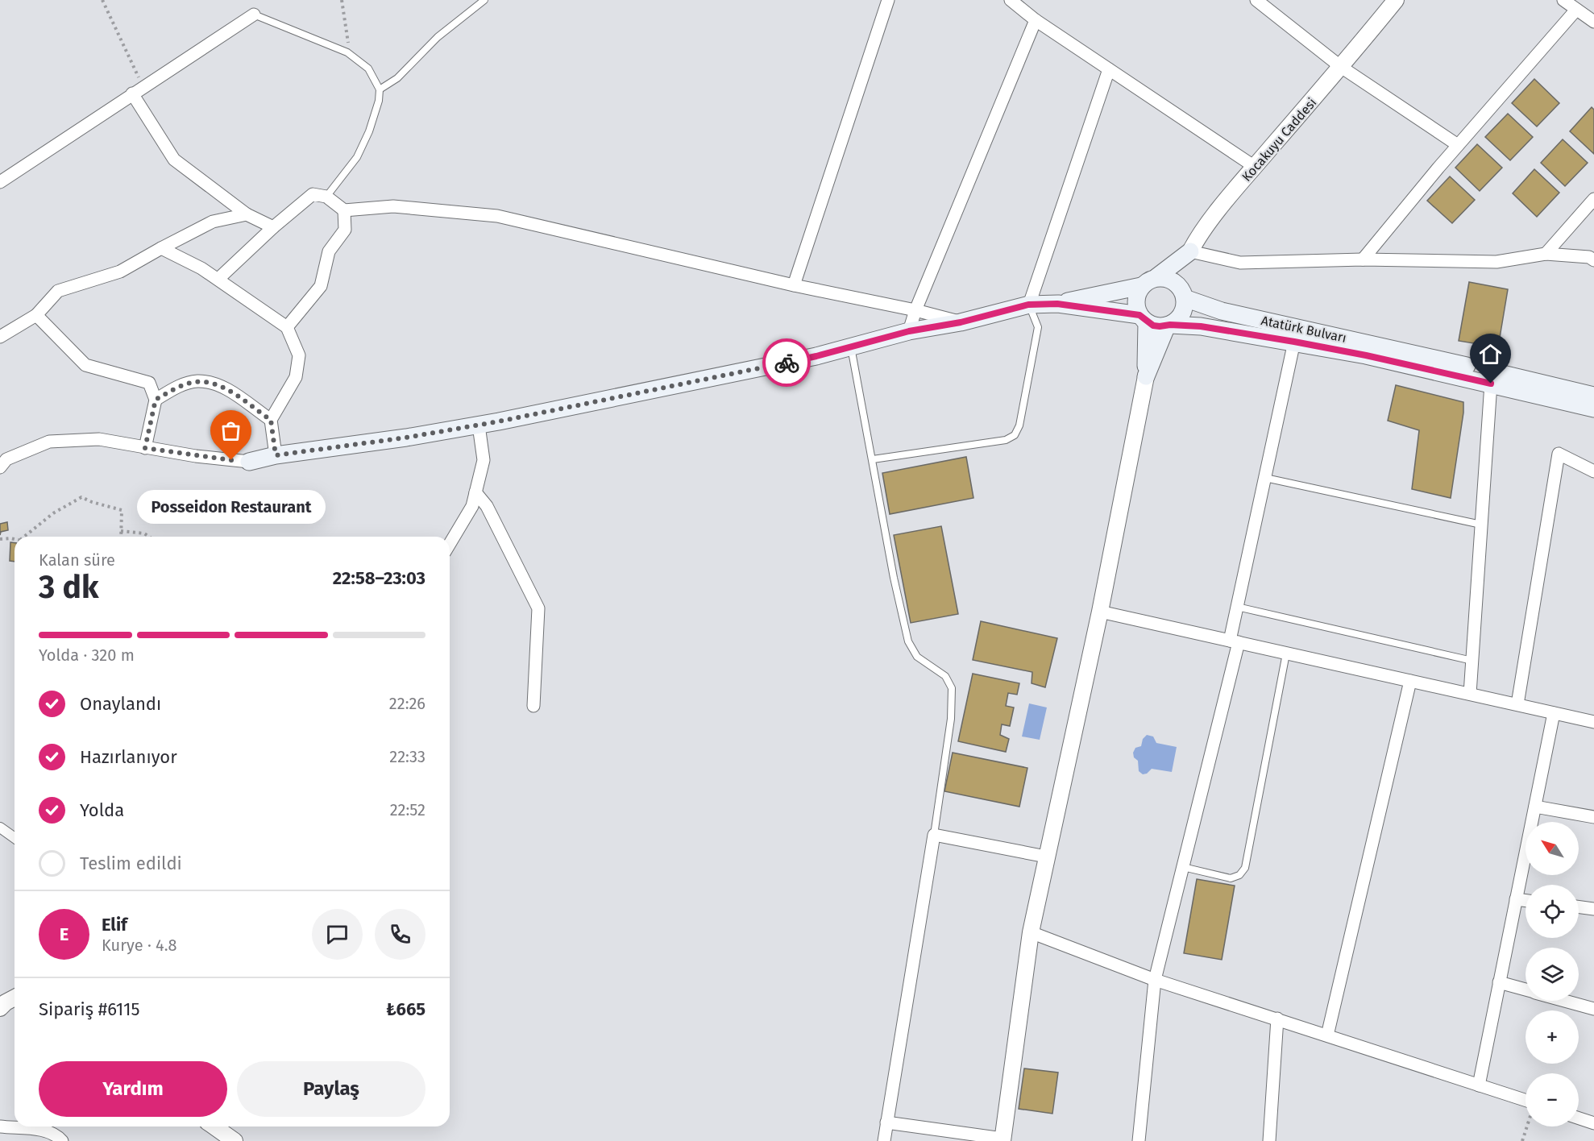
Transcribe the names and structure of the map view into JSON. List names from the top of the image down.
{
  "streets": {
    "main road": ["Kocakuyu Caddesi", "Atatürk Bulvarı"]
  },
  "crossings": [
    ["Kocakuyu Caddesi", "Atatürk Bulvarı"]
  ],
  "places": ["Posseidon Restaurant"],
  "north": "top left",
  "page": {
    "bubble": "Posseidon Restaurant",
    "heading": ["3 dk", "Kalan süre", "22:58–23:03"],
    "panel": [
      "Elif",
      "Kurye · 4.8",
      "Sipariş #6115",
      "₺665"
    ],
    "bar": "Yolda · 320 m",
    "list": [
      ["Onaylandı", "22:26"],
      ["Hazırlanıyor", "22:33"],
      ["Yolda", "22:52"],
      "Teslim edildi"
    ],
    "map_buttons": ["+", "−"],
    "round": "E",
    "buttons": ["Yardım", "Paylaş"]
  }
}
